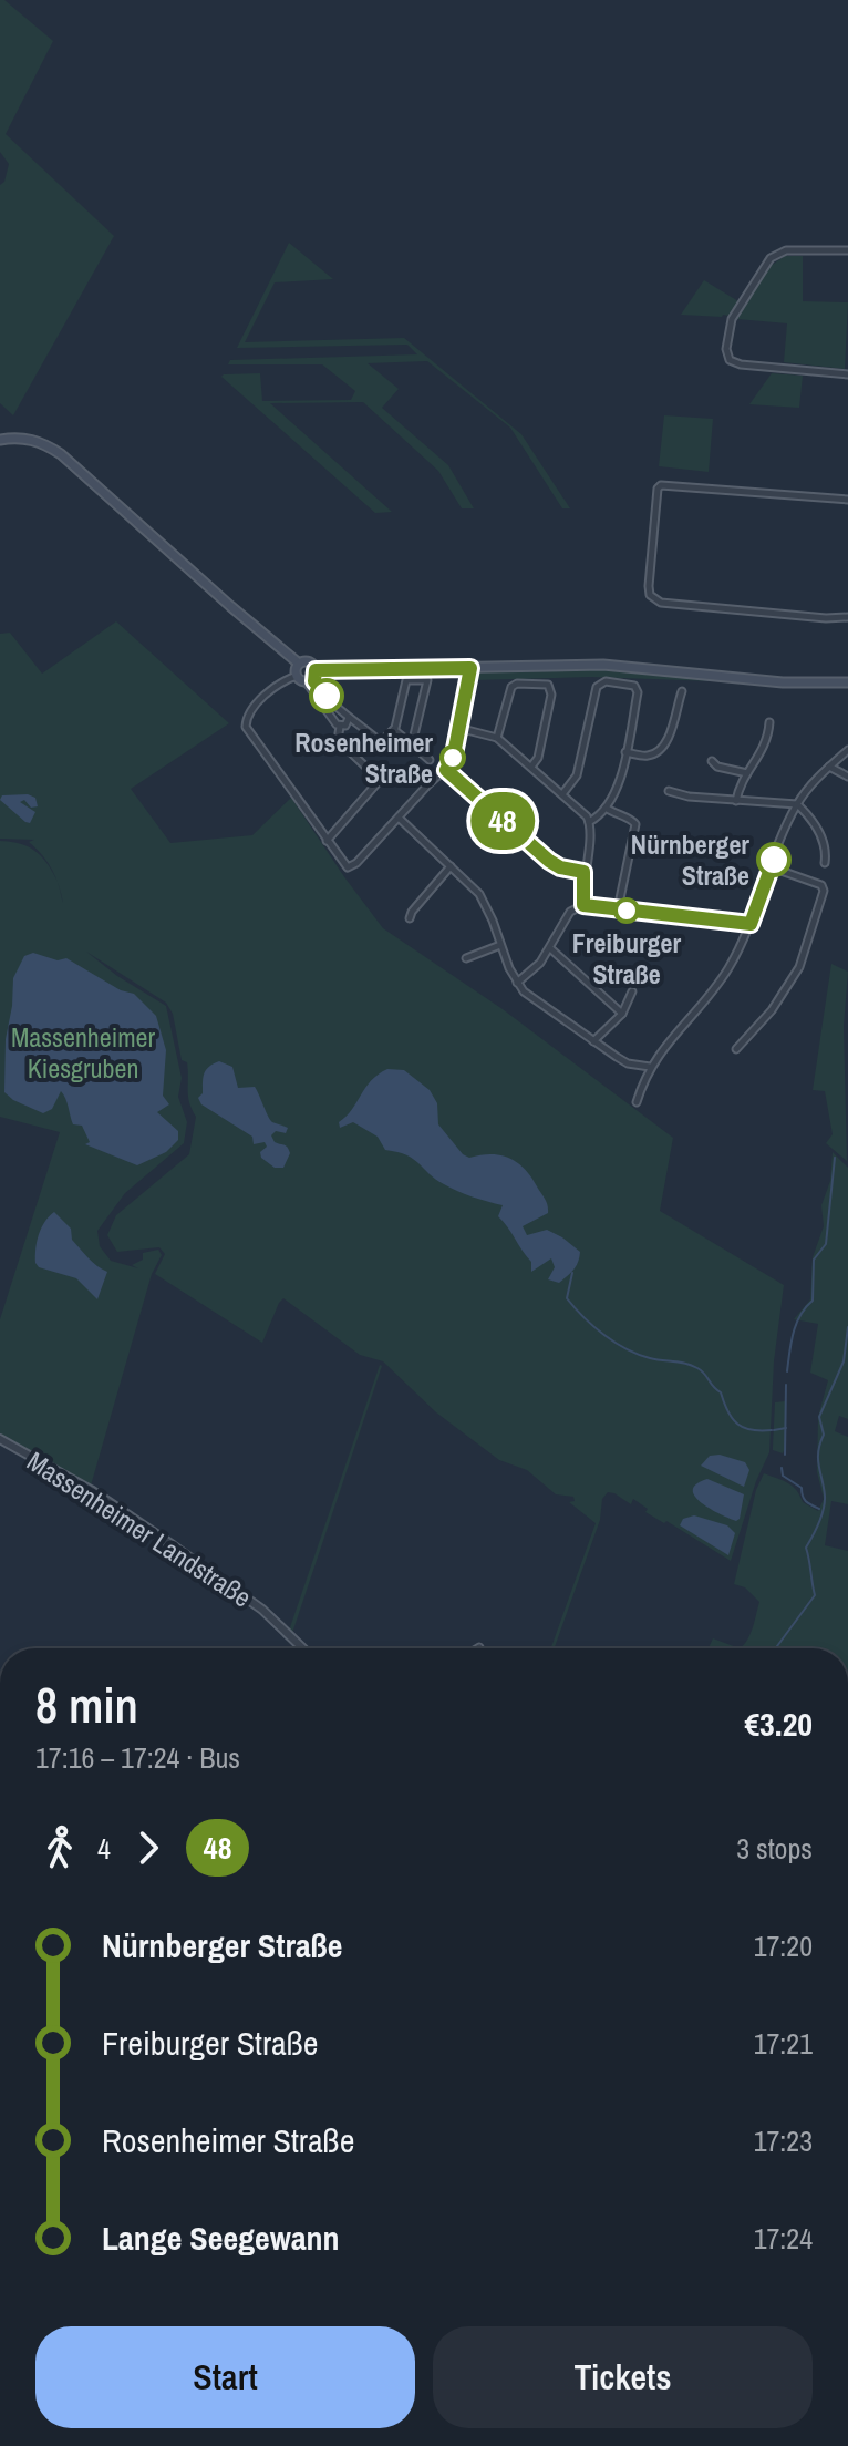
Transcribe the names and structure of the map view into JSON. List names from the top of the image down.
{
  "streets": {
    "street": ["Massenheimer Landstraße"]
  },
  "parks": ["Massenheimer Kiesgruben"],
  "places": ["Rosenheimer Straße", "Nürnberger Straße", "Freiburger Straße"],
  "lines": ["bus line 48"],
  "page": {
    "on_map": "48",
    "heading": ["8 min", "17:16 – 17:24 · Bus", "€3.20"],
    "legs": ["4", "48", "3 stops"],
    "list": [
      {
        "name": "Nürnberger Straße",
        "value": "17:20"
      },
      {
        "name": "Freiburger Straße",
        "value": "17:21"
      },
      {
        "name": "Rosenheimer Straße",
        "value": "17:23"
      },
      {
        "name": "Lange Seegewann",
        "value": "17:24"
      }
    ],
    "buttons": ["Start", "Tickets"]
  }
}
